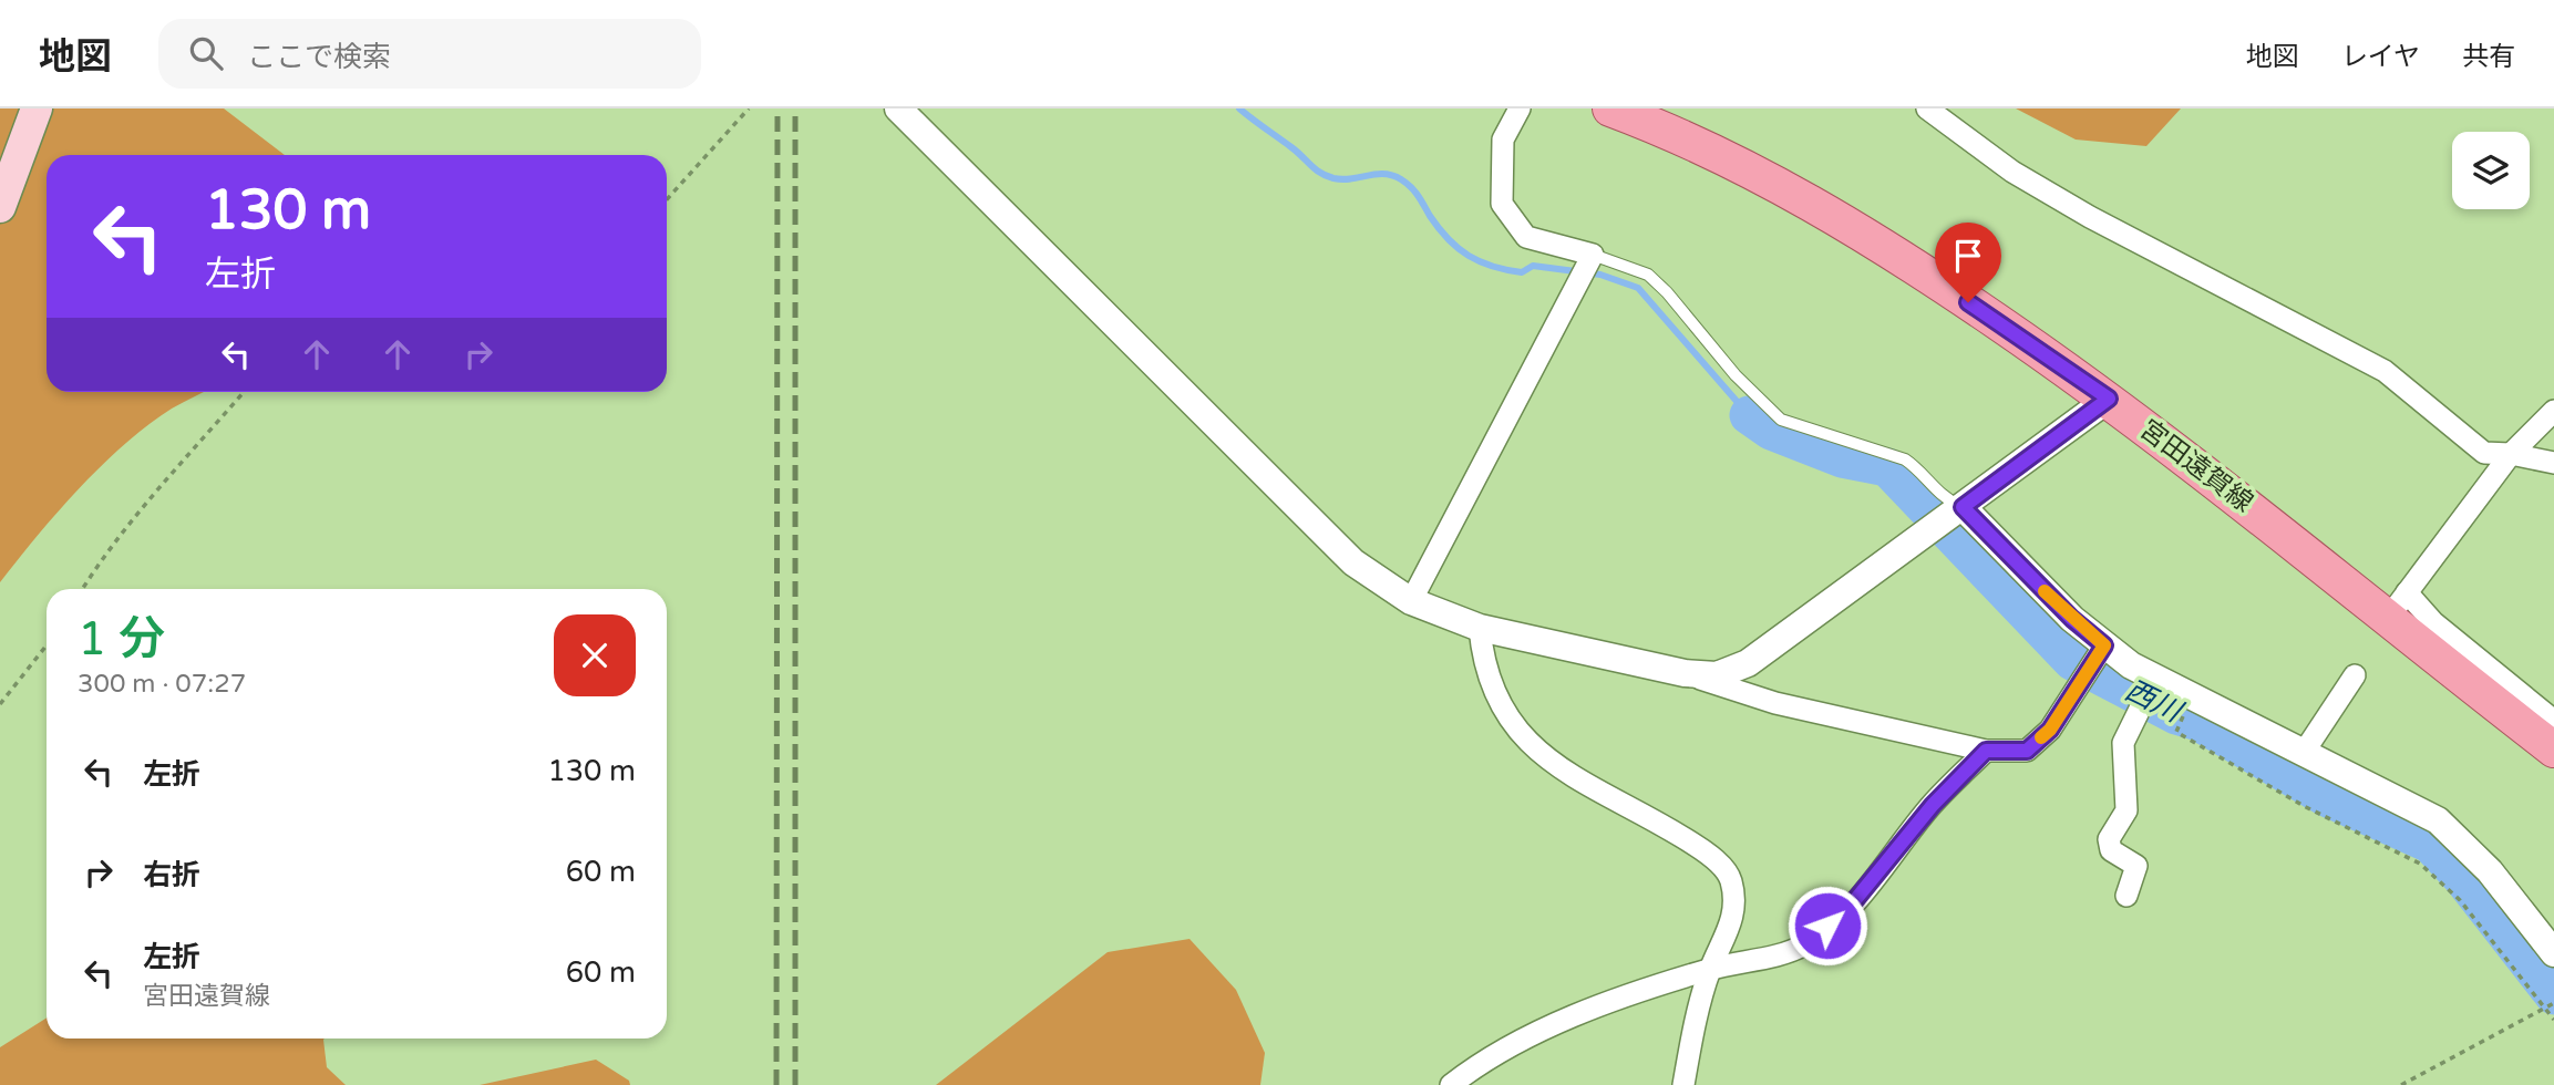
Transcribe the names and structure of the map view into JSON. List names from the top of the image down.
{
  "streets": {
    "main road": ["宮田遠賀線"]
  },
  "water": ["西川"],
  "page": {
    "header": "地図",
    "search": "ここで検索",
    "nav": ["地図", "レイヤ", "共有"],
    "turn": ["130 m", "左折"],
    "heading": ["1 分", "300 m · 07:27"],
    "list": [
      {
        "name": "左折",
        "value": "130 m"
      },
      {
        "name": "右折",
        "value": "60 m"
      },
      {
        "name": "左折",
        "note": "宮田遠賀線",
        "value": "60 m"
      }
    ]
  }
}
